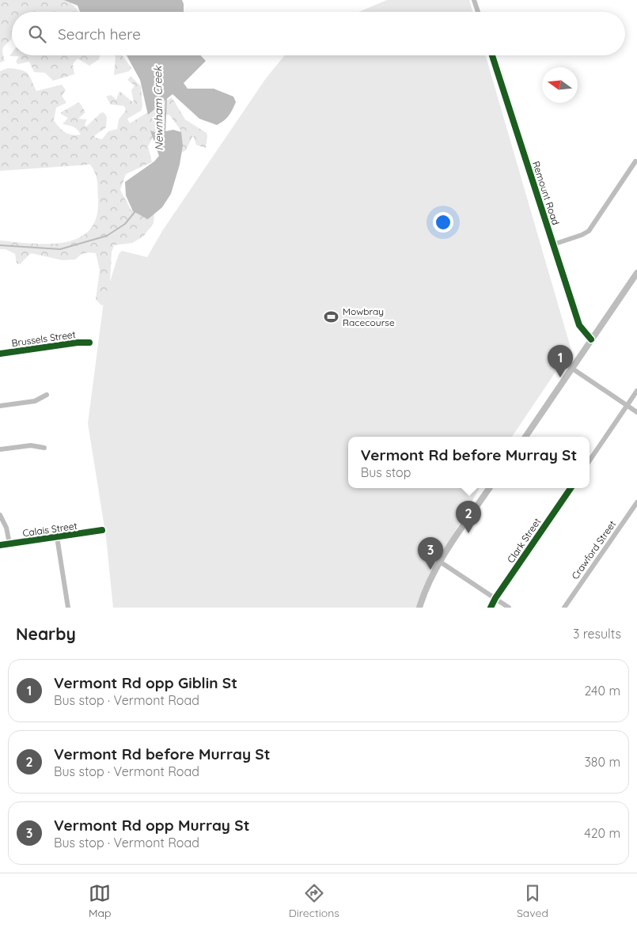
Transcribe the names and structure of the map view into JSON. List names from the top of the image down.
{
  "streets": {
    "street": [
      "Remount Road",
      "Brussels Street",
      "Calais Street",
      "Clark Street",
      "Crawford Street"
    ]
  },
  "water": ["Newnham Creek"],
  "places": {
    "sports": ["Mowbray Racecourse"]
  },
  "north": "left",
  "page": {
    "search": "Search here",
    "pins": ["1", "2", "3"],
    "popup": ["Vermont Rd before Murray St", "Bus stop"],
    "heading": ["Nearby", "3 results"],
    "list": [
      {
        "mark": "1",
        "name": "Vermont Rd opp Giblin St",
        "note": "Bus stop · Vermont Road",
        "value": "240 m"
      },
      {
        "mark": "2",
        "name": "Vermont Rd before Murray St",
        "note": "Bus stop · Vermont Road",
        "value": "380 m"
      },
      {
        "mark": "3",
        "name": "Vermont Rd opp Murray St",
        "note": "Bus stop · Vermont Road",
        "value": "420 m"
      }
    ],
    "nav": ["Map", "Directions", "Saved"]
  }
}
